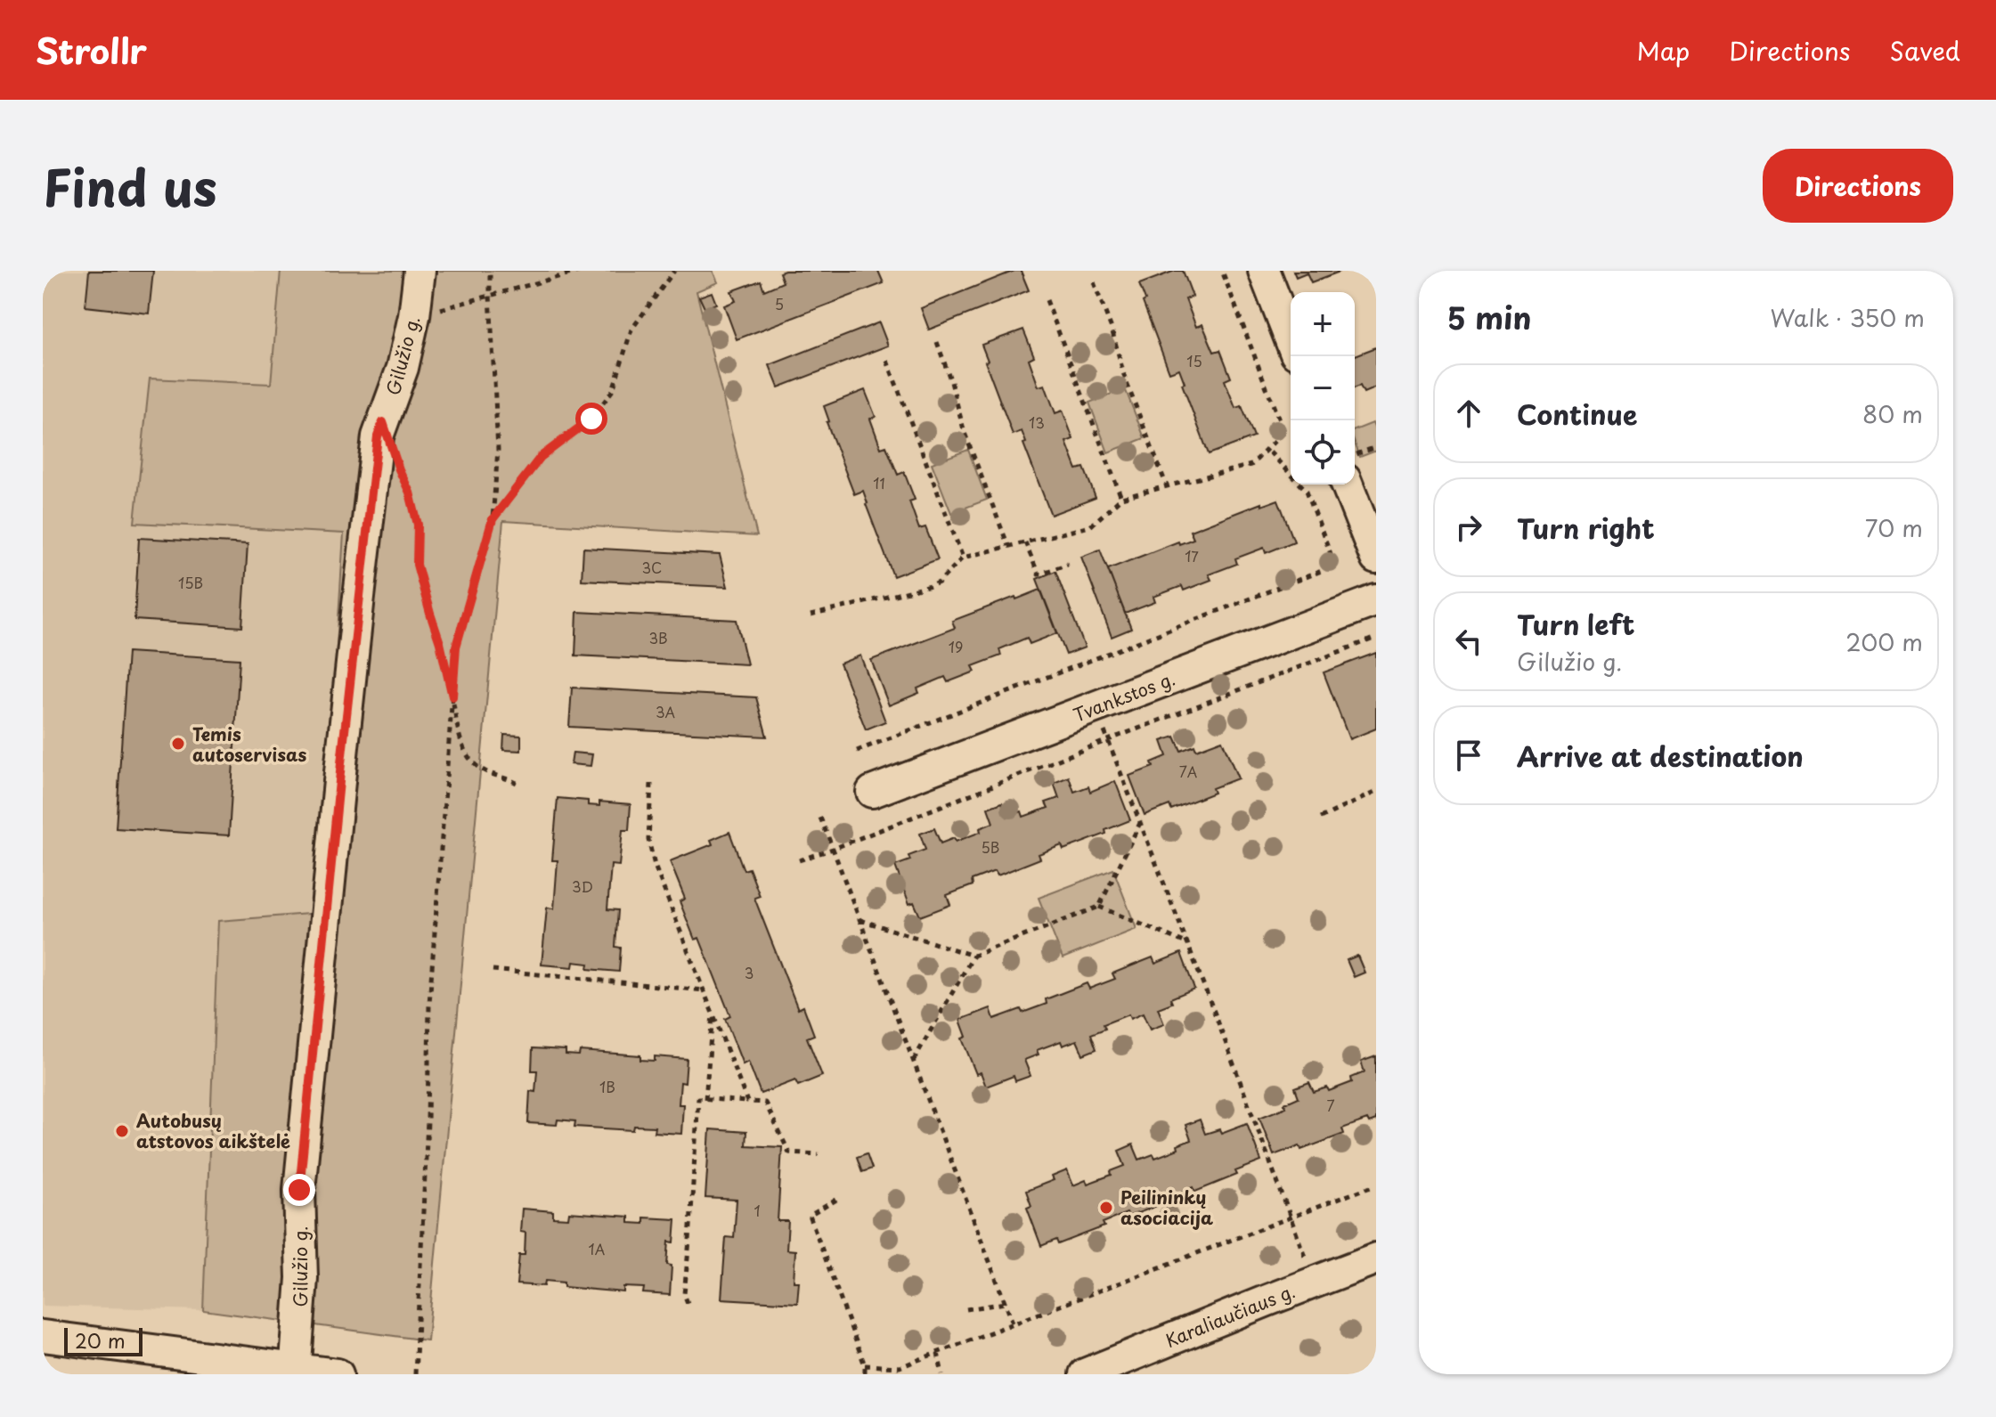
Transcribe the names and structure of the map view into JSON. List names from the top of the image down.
{
  "streets": {
    "street": ["Gilužio g.", "Tvankstos g.", "Karaliaučiaus g."]
  },
  "places": ["Temis autoservisas", "Autobusų atstovos aikštelė", "Peilininkų asociacija"],
  "house_numbers": [
    "5",
    "15",
    "13",
    "11",
    "17",
    "3C",
    "15B",
    "3B",
    "19",
    "3A",
    "7A",
    "5B",
    "3D",
    "3",
    "1B",
    "7",
    "1",
    "1A"
  ],
  "scale_bar": "20 m",
  "page": {
    "header": "Strollr",
    "nav": ["Map", "Directions", "Saved"],
    "title": "Find us",
    "buttons": "Directions",
    "heading": ["5 min", "Walk · 350 m"],
    "map_buttons": ["+", "−"],
    "list": [
      ["Continue", "80 m"],
      ["Turn right", "70 m"],
      ["Turn left", "Gilužio g.", "200 m"],
      "Arrive at destination"
    ],
    "scale": "20 m"
  }
}
